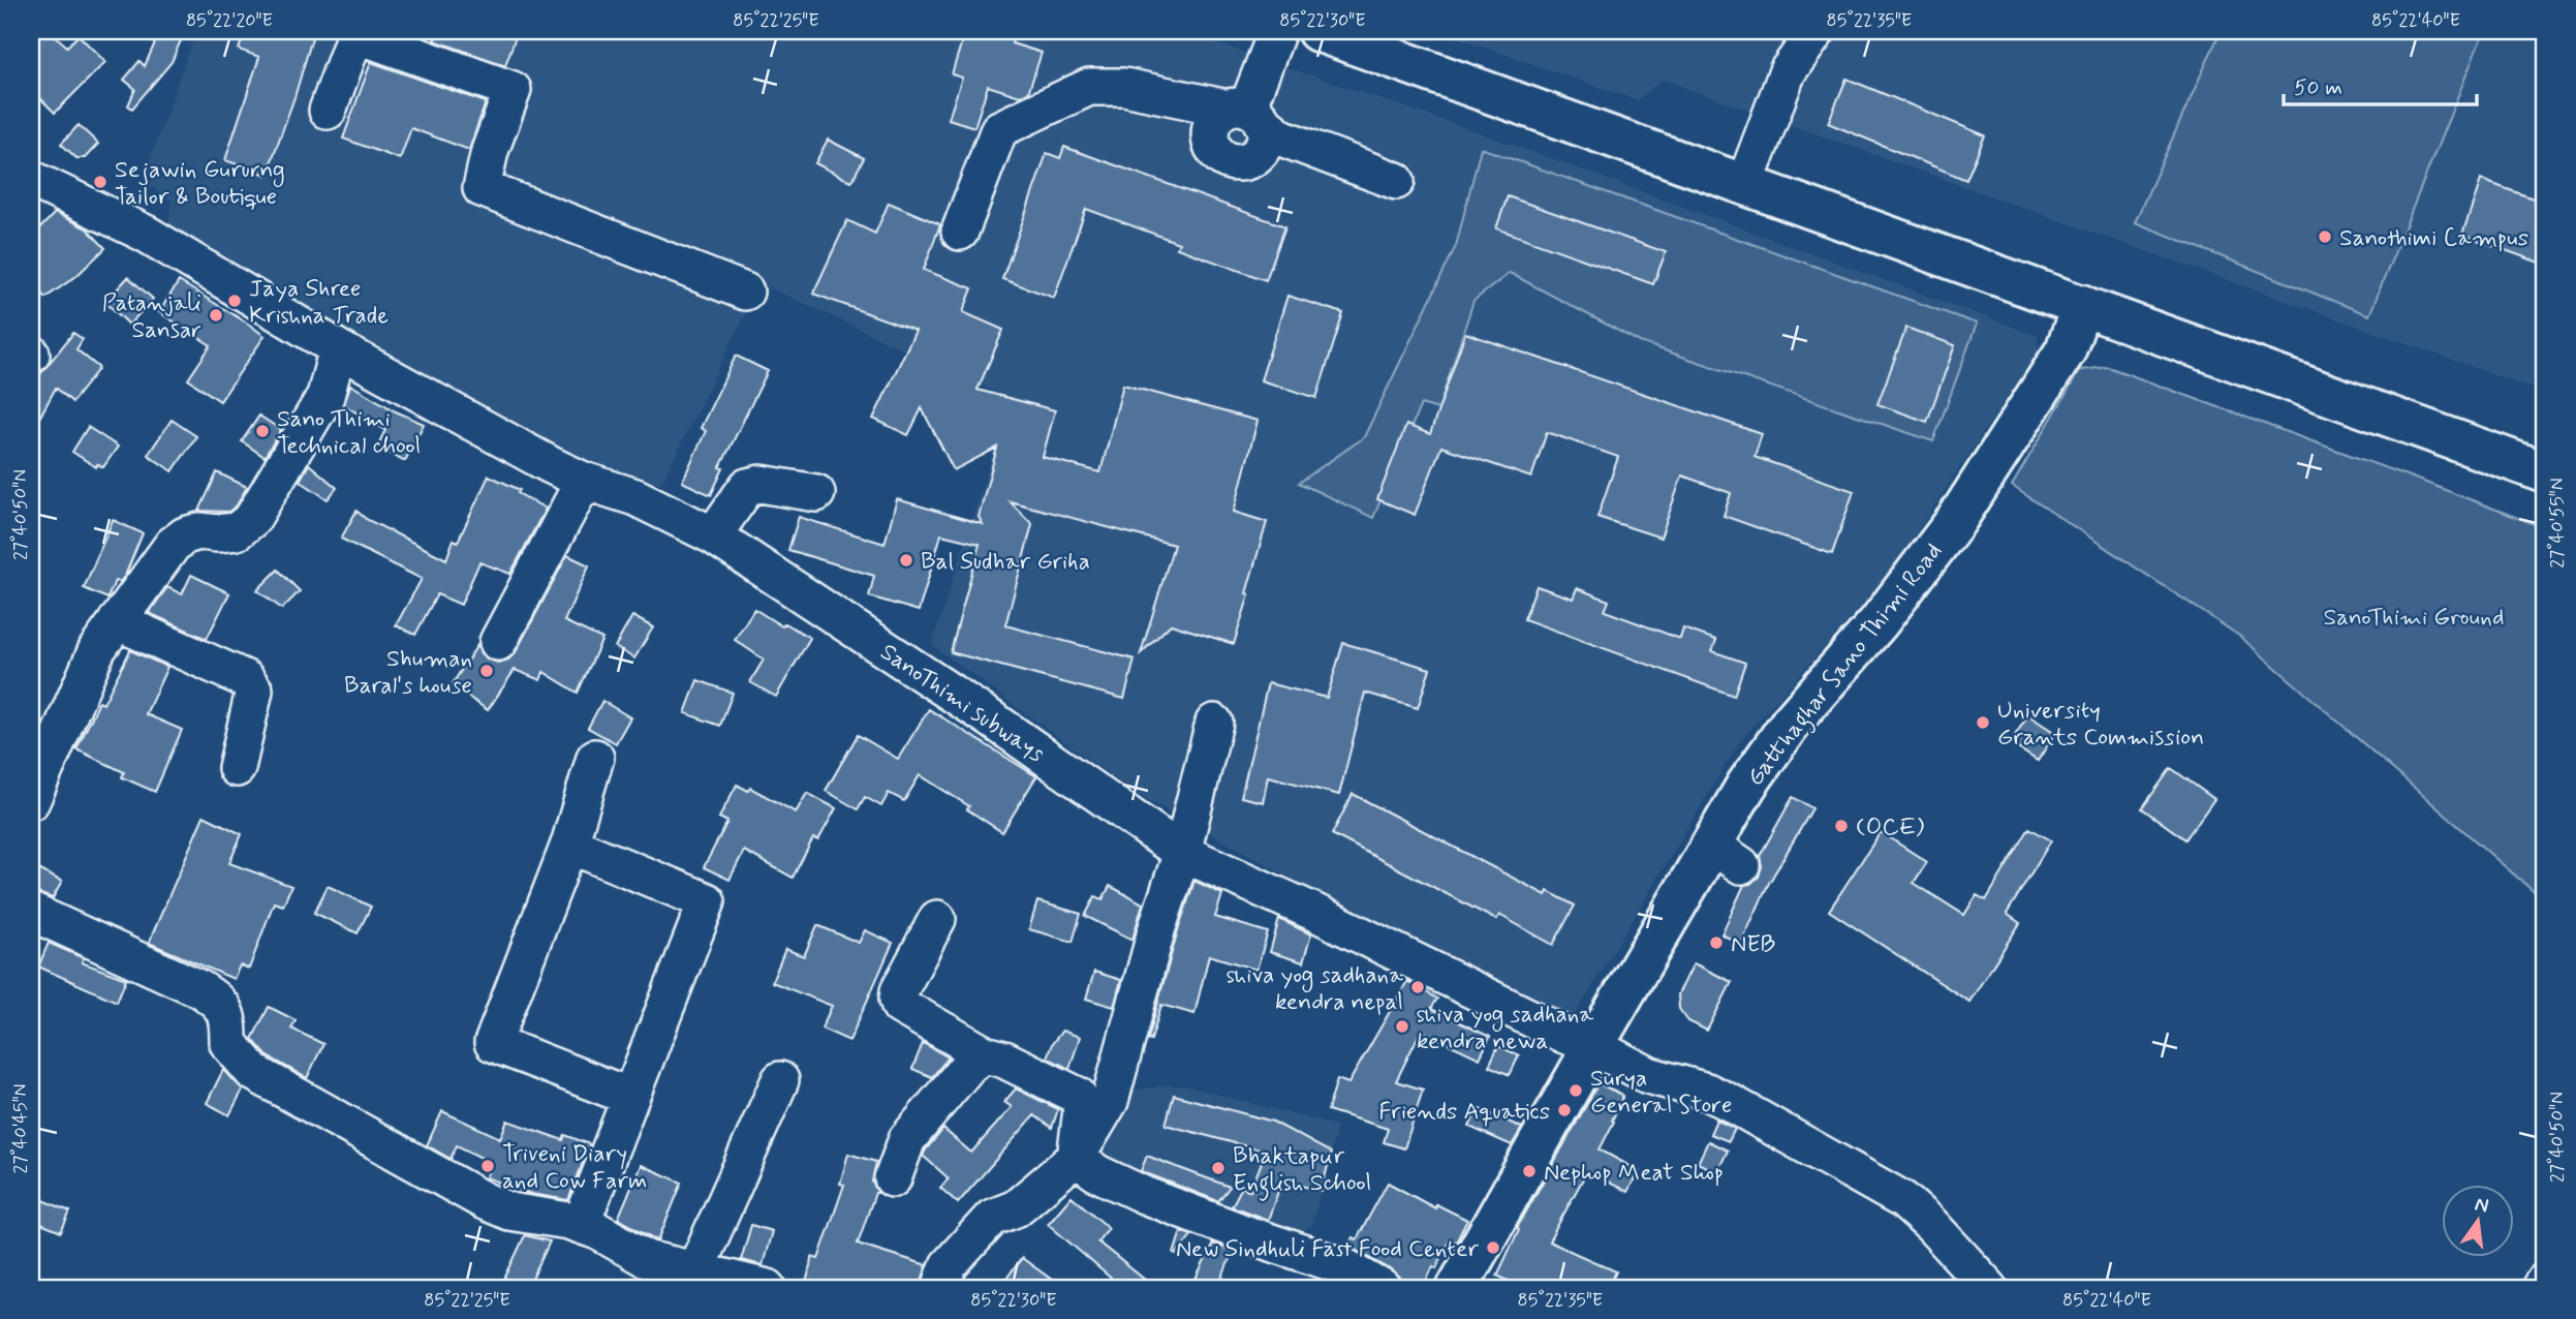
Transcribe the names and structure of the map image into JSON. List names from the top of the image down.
{
  "streets": {
    "main road": ["Gatthaghar Sano Thimi Road"],
    "street": ["SanoThimi subways"]
  },
  "crossings": [
    ["Gatthaghar Sano Thimi Road", "SanoThimi subways"]
  ],
  "parks": ["SanoThimi Ground"],
  "places": [
    "Sejawin Gururng Tailor & Boutique",
    "Sanothimi Campus",
    "Jaya Shree Krishna Trade",
    "Patanjali Sansar",
    "Sano Thimi Technical chool",
    "Bal Sudhar Griha",
    "Shuman Baral's house",
    "University Grants Commission",
    "(OCE)",
    "NEB",
    "shiva yog sadhana kendra nepal",
    "shiva yog sadhana kendra newa",
    "Surya General Store",
    "Friends Aquatics",
    "Triveni Diary and Cow Farm",
    "Bhaktapur English School",
    "Nephop Meat Shop",
    "New Sindhuli Fast Food Center"
  ],
  "scale_bar": "50 m",
  "north": "top",
  "coordinates": [
    "85°22'20\"E",
    "85°22'25\"E",
    "85°22'30\"E",
    "85°22'35\"E",
    "85°22'40\"E",
    "27°40'50\"N",
    "27°40'55\"N",
    "27°40'45\"N"
  ]
}
